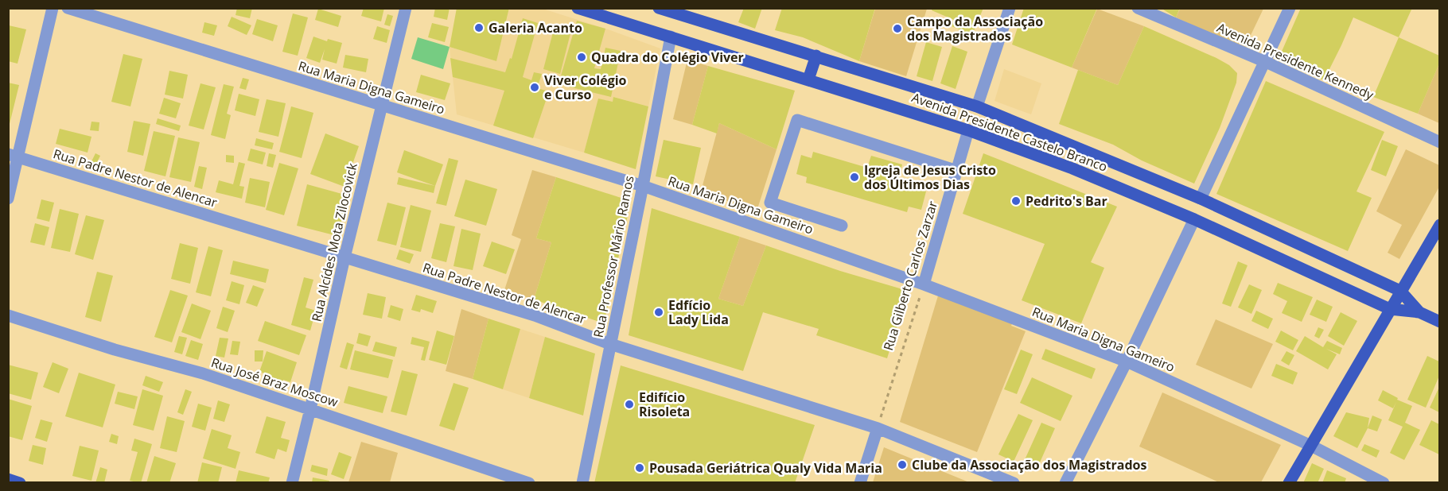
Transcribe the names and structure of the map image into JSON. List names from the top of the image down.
{
  "streets": {
    "main road": ["Avenida Presidente Castelo Branco"],
    "street": [
      "Avenida Presidente Kennedy",
      "Rua Maria Digna Gameiro",
      "Rua Padre Nestor de Alencar",
      "Rua Alcídes Mota Zilocovick",
      "Rua Professor Mário Ramos",
      "Rua Gilberto Carlos Zarzar",
      "Rua José Braz Moscow"
    ]
  },
  "crossings": [
    ["Rua Maria Digna Gameiro", "Rua Alcídes Mota Zilocovick"],
    ["Rua Maria Digna Gameiro", "Rua Professor Mário Ramos"],
    ["Rua Maria Digna Gameiro", "Rua Gilberto Carlos Zarzar"],
    ["Avenida Presidente Castelo Branco", "Rua Professor Mário Ramos"],
    ["Avenida Presidente Castelo Branco", "Rua Gilberto Carlos Zarzar"],
    ["Rua Padre Nestor de Alencar", "Rua Alcídes Mota Zilocovick"],
    ["Rua Padre Nestor de Alencar", "Rua Professor Mário Ramos"],
    ["Rua Padre Nestor de Alencar", "Rua Gilberto Carlos Zarzar"],
    ["Rua Alcídes Mota Zilocovick", "Rua José Braz Moscow"]
  ],
  "places": [
    "Galeria Acanto",
    "Campo da Associação dos Magistrados",
    "Quadra do Colégio Viver",
    "Viver Colégio e Curso",
    "Igreja de Jesus Cristo dos Últimos Dias",
    "Pedrito's Bar",
    "Edfício Lady Lida",
    "Edifício Risoleta",
    "Clube da Associação dos Magistrados",
    "Pousada Geriátrica Qualy Vida Maria"
  ]
}
